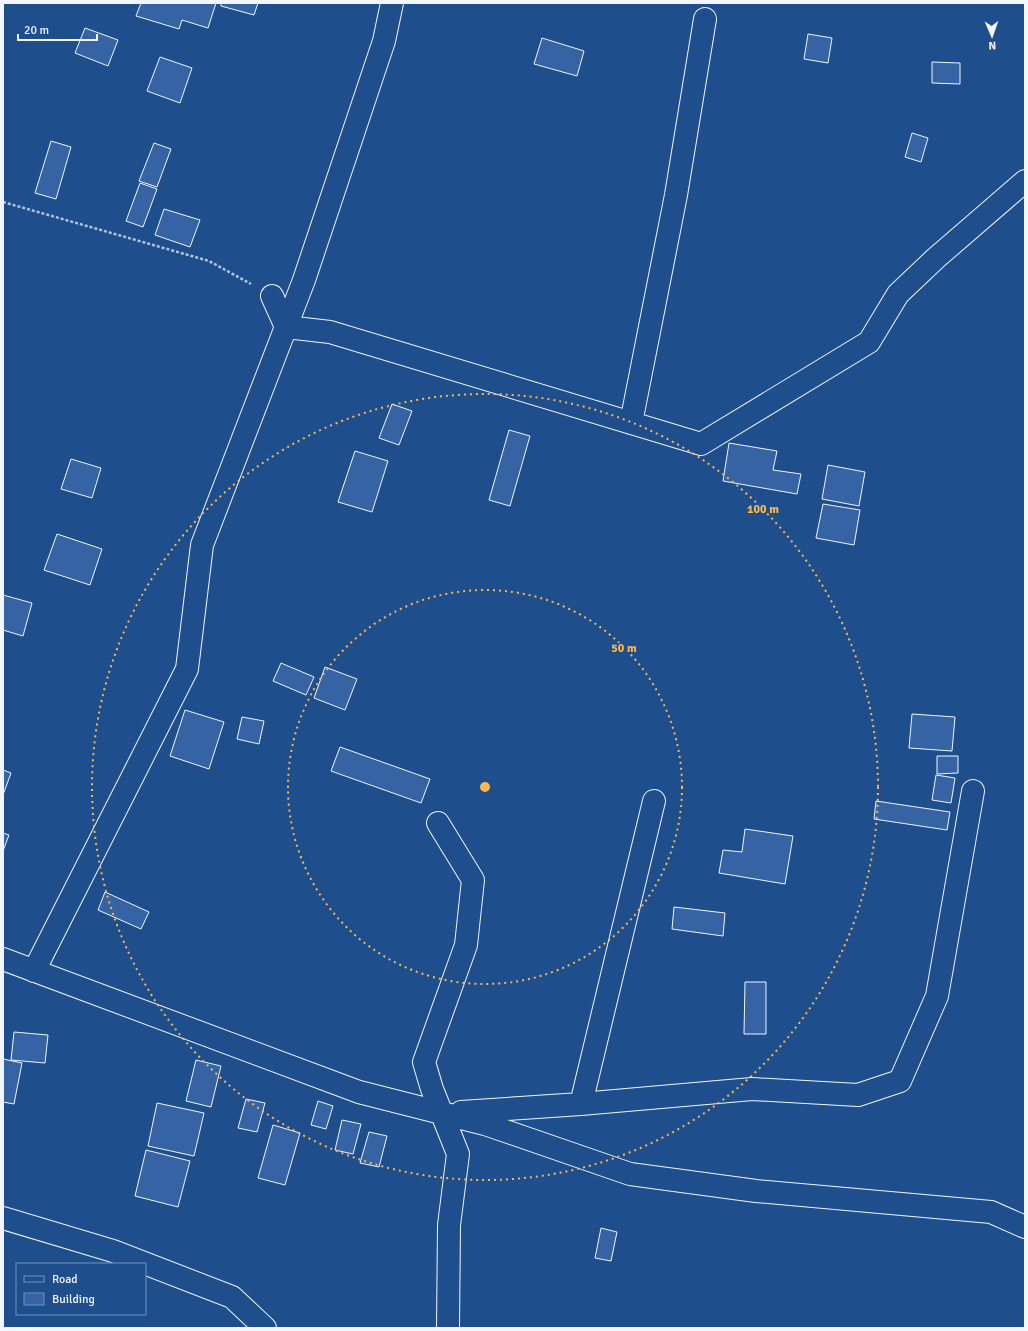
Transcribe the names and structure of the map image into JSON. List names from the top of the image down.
{
  "legend": ["Road", "Building"],
  "scale_bar": "20 m",
  "north": "bottom",
  "rings": ["100 m", "50 m"]
}
